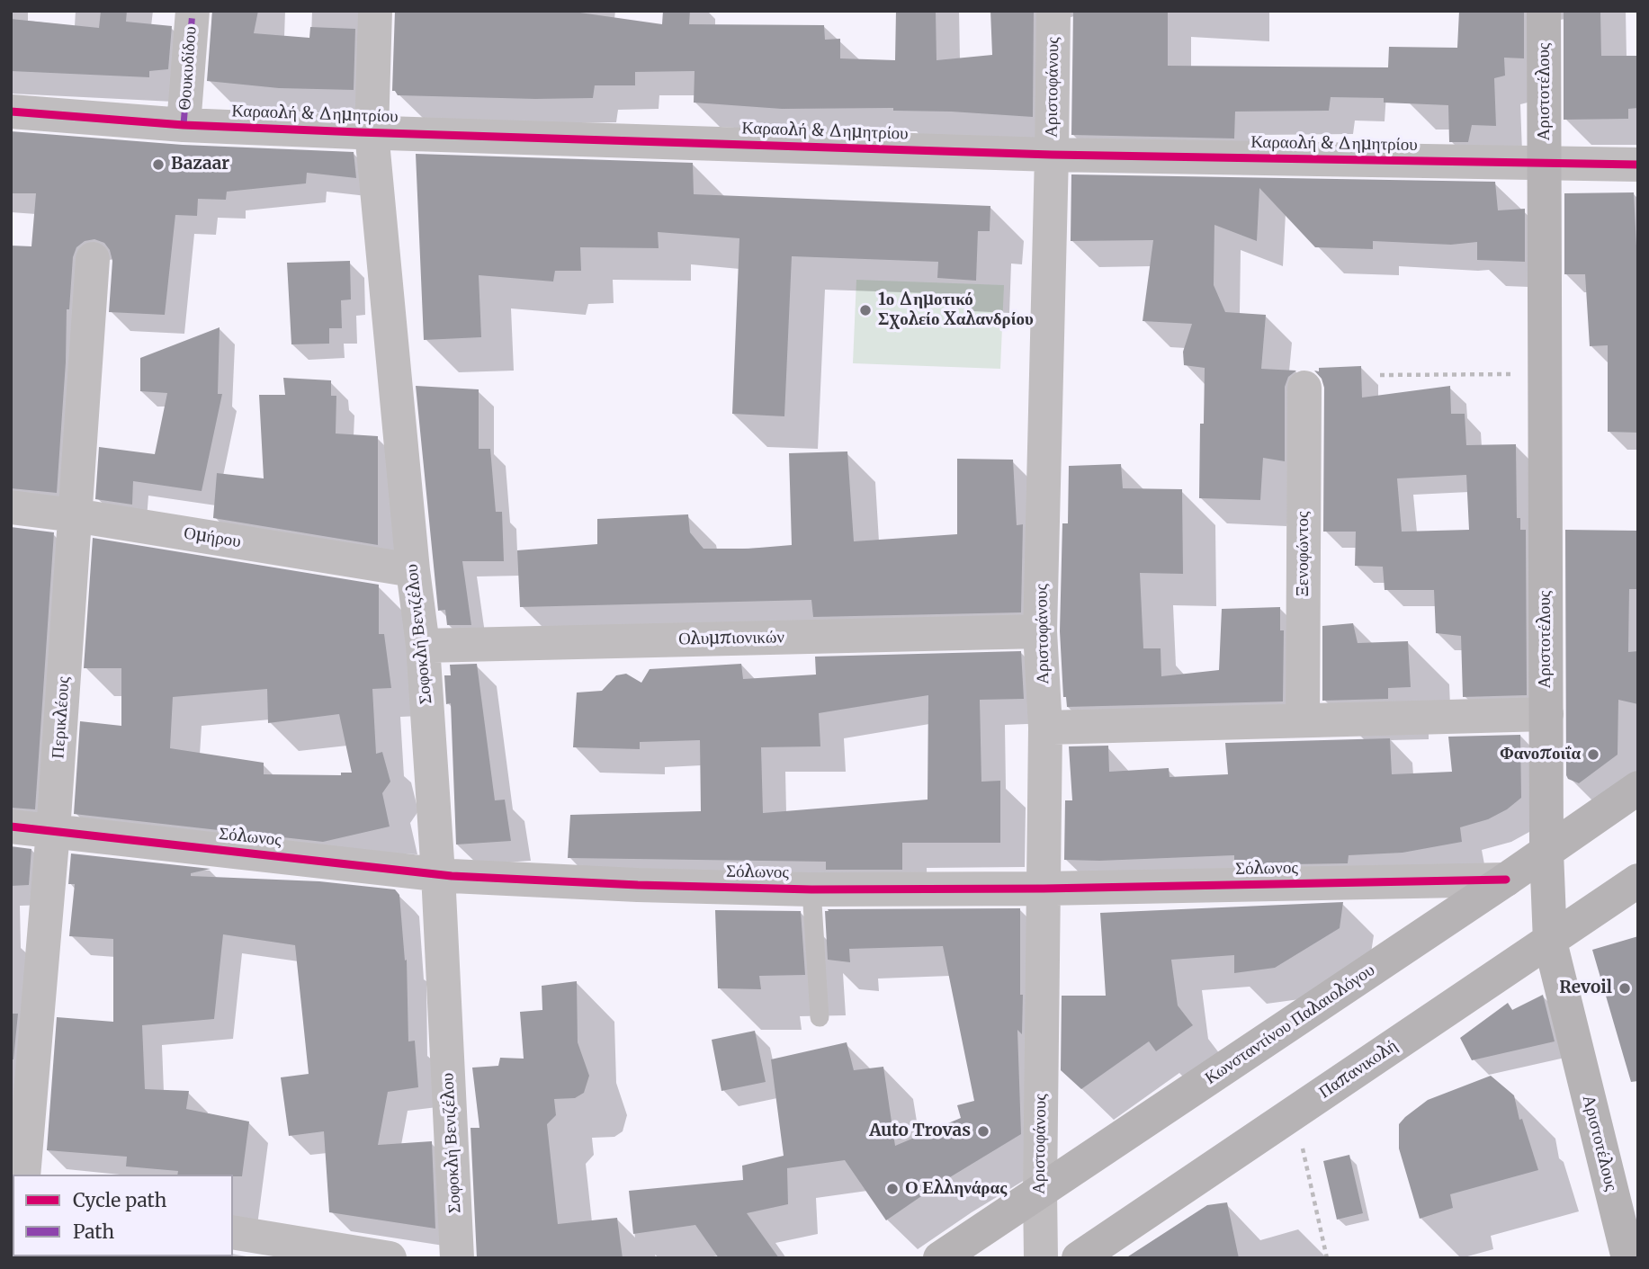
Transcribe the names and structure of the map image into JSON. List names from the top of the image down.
{
  "streets": {
    "main road": ["Αριστοτέλους", "Κωνσταντίνου Παλαιολόγου", "Παπανικολή"],
    "street": [
      "Θουκυδίδου",
      "Αριστοφάνους",
      "Καραολή & Δημητρίου",
      "Ομήρου",
      "Ξενοφώντος",
      "Σοφοκλή Βενιζέλου",
      "Ολυμπιονικών",
      "Περικλέους",
      "Σόλωνος"
    ]
  },
  "crossings": [
    ["Θουκυδίδου", "Καραολή & Δημητρίου"],
    ["Αριστοφάνους", "Καραολή & Δημητρίου"],
    ["Αριστοφάνους", "Ολυμπιονικών"],
    ["Αριστοφάνους", "Σόλωνος"],
    ["Αριστοφάνους", "Κωνσταντίνου Παλαιολόγου"],
    ["Αριστοτέλους", "Καραολή & Δημητρίου"],
    ["Αριστοτέλους", "Κωνσταντίνου Παλαιολόγου"],
    ["Αριστοτέλους", "Παπανικολή"],
    ["Καραολή & Δημητρίου", "Σοφοκλή Βενιζέλου"],
    ["Ομήρου", "Σοφοκλή Βενιζέλου"],
    ["Ομήρου", "Περικλέους"],
    ["Σοφοκλή Βενιζέλου", "Ολυμπιονικών"],
    ["Σοφοκλή Βενιζέλου", "Σόλωνος"],
    ["Περικλέους", "Σόλωνος"],
    ["Σόλωνος", "Κωνσταντίνου Παλαιολόγου"]
  ],
  "places": [
    "Bazaar",
    "1ο Δημοτικό Σχολείο Χαλανδρίου",
    "Φανοποιΐα",
    "Revoil",
    "Auto Trovas",
    "Ο Ελληνάρας"
  ],
  "legend": ["Cycle path", "Path"]
}
